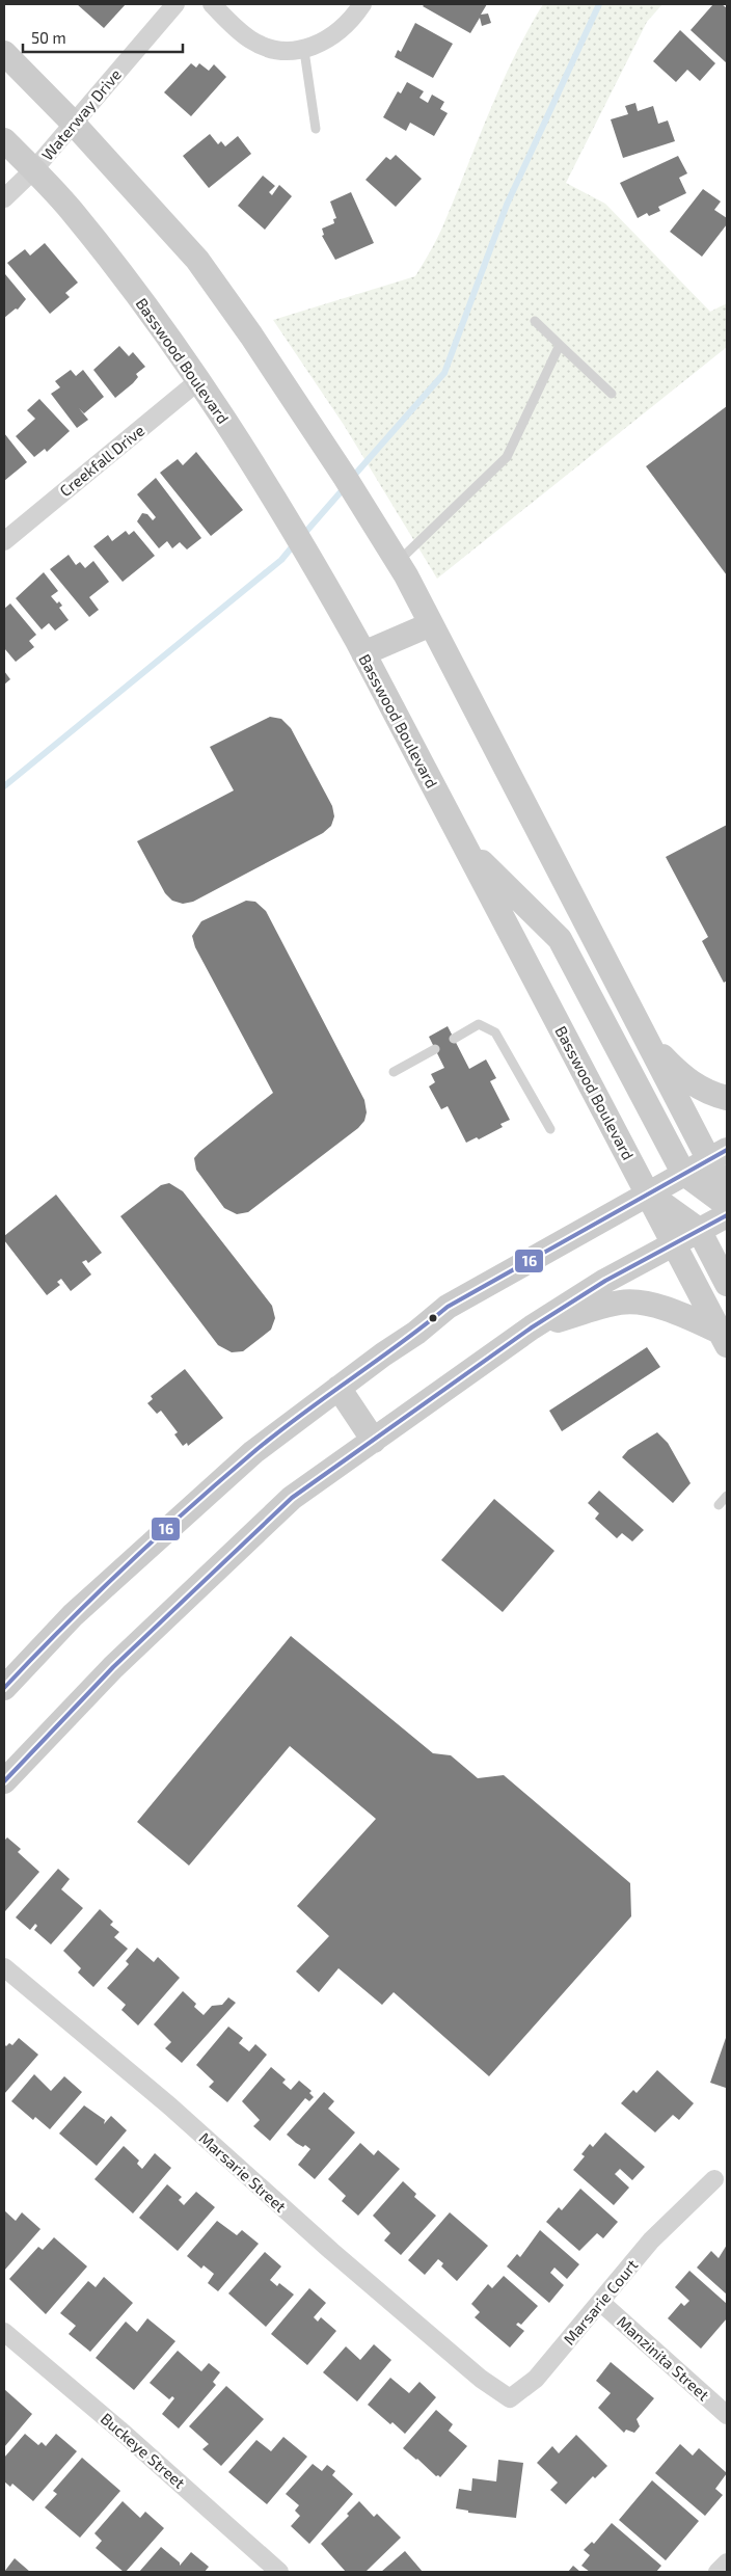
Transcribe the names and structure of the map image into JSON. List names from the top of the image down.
{
  "streets": {
    "main road": ["Basswood Boulevard"],
    "street": [
      "Waterway Drive",
      "Creekfall Drive",
      "Marsarie Street",
      "Marsarie Court",
      "Manzinita Street",
      "Buckeye Street"
    ]
  },
  "crossings": [
    ["Waterway Drive", "Basswood Boulevard"],
    ["Basswood Boulevard", "Creekfall Drive"],
    ["Marsarie Street", "Marsarie Court"],
    ["Marsarie Court", "Manzinita Street"]
  ],
  "lines": ["transit line 16"],
  "scale_bar": "50 m"
}
